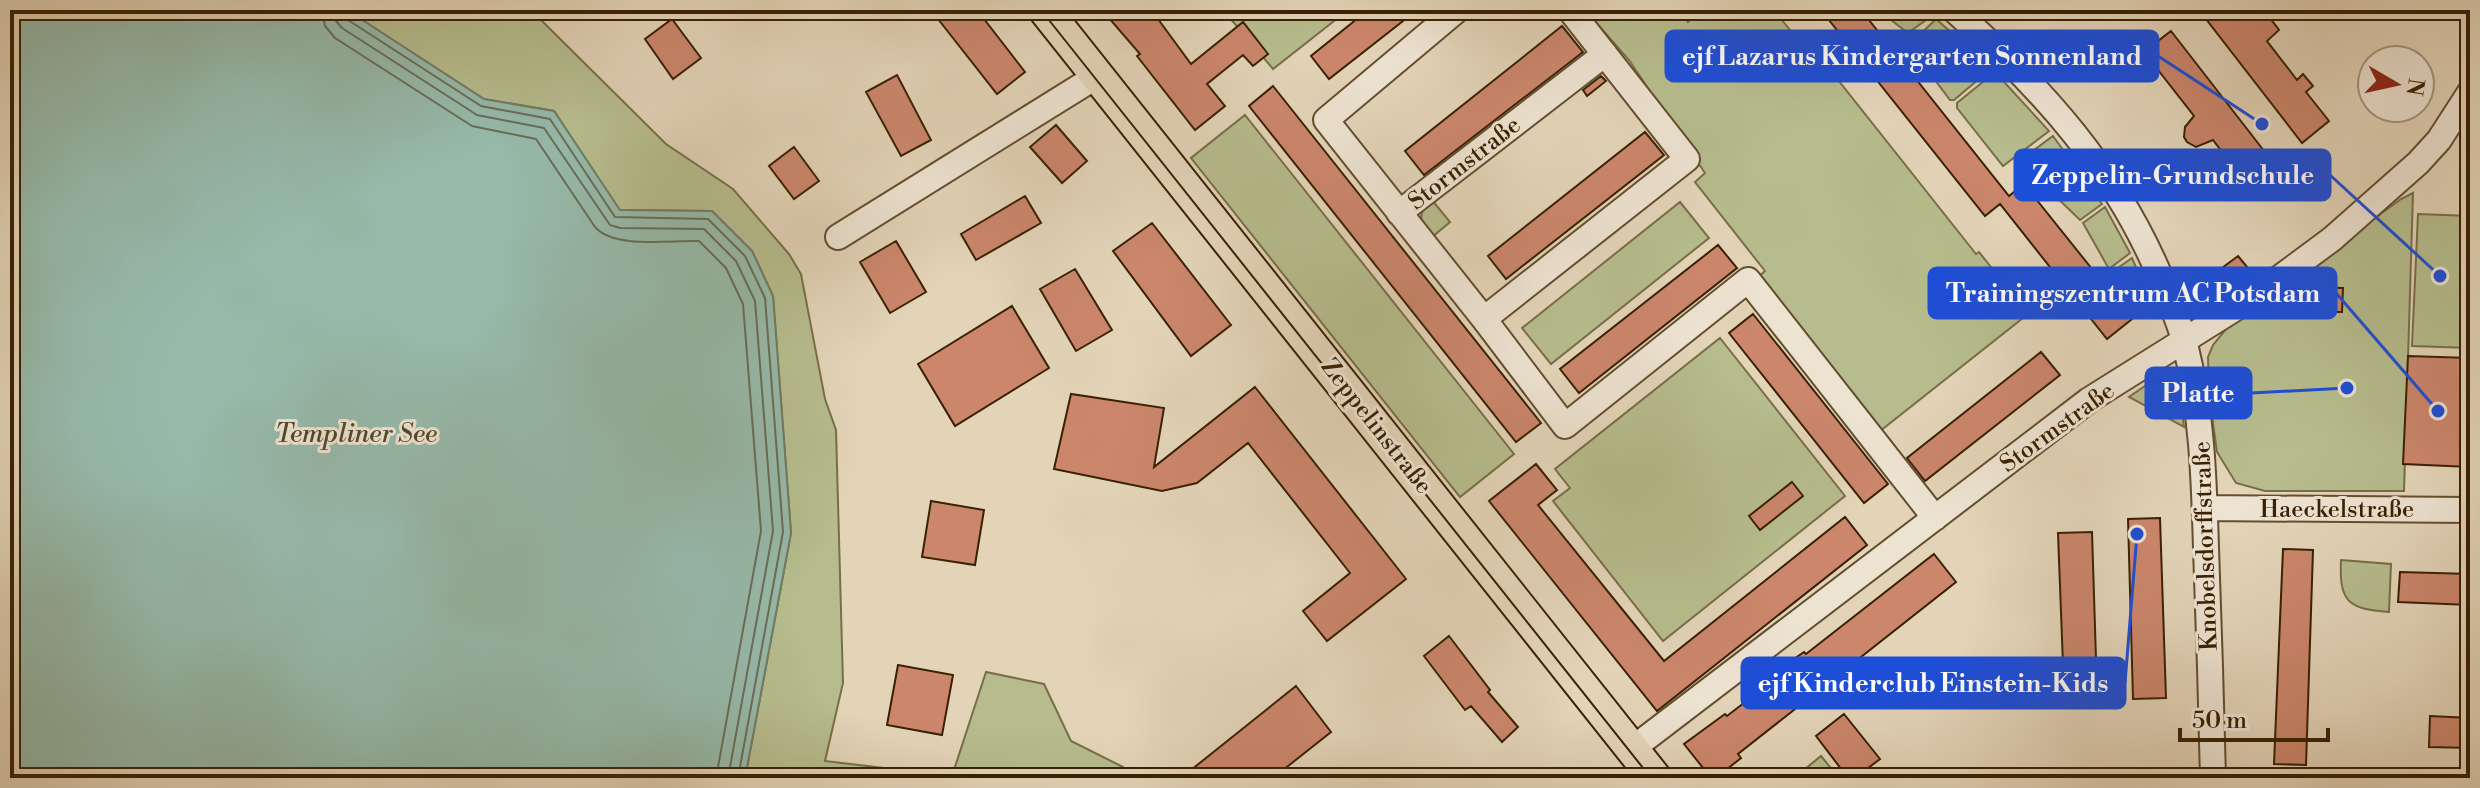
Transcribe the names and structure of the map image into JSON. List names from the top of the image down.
{
  "streets": {
    "main road": ["Zeppelinstraße"],
    "street": ["Stormstraße", "Haeckelstraße", "Knobelsdorffstraße"]
  },
  "crossings": [
    ["Stormstraße", "Zeppelinstraße"],
    ["Stormstraße", "Knobelsdorffstraße"],
    ["Haeckelstraße", "Knobelsdorffstraße"]
  ],
  "water": ["Templiner See"],
  "places": [
    "ejf Lazarus Kindergarten Sonnenland",
    "Zeppelin-Grundschule",
    "Platte",
    "Trainingszentrum AC Potsdam",
    "ejf Kinderclub Einstein-Kids"
  ],
  "scale_bar": "50 m",
  "north": "right"
}
